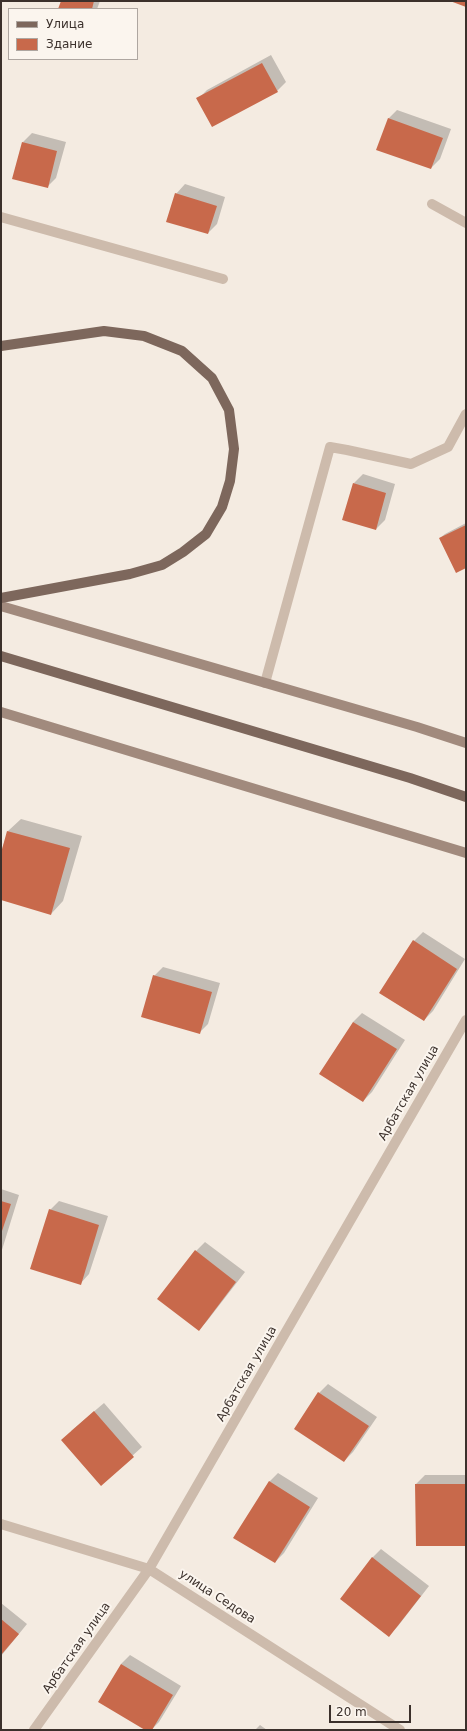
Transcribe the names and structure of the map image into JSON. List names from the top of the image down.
{
  "streets": {
    "street": ["Арбатская улица", "улица Седова"]
  },
  "crossings": [
    ["Арбатская улица", "улица Седова"]
  ],
  "legend": ["Улица", "Здание"],
  "scale_bar": "20 m"
}
